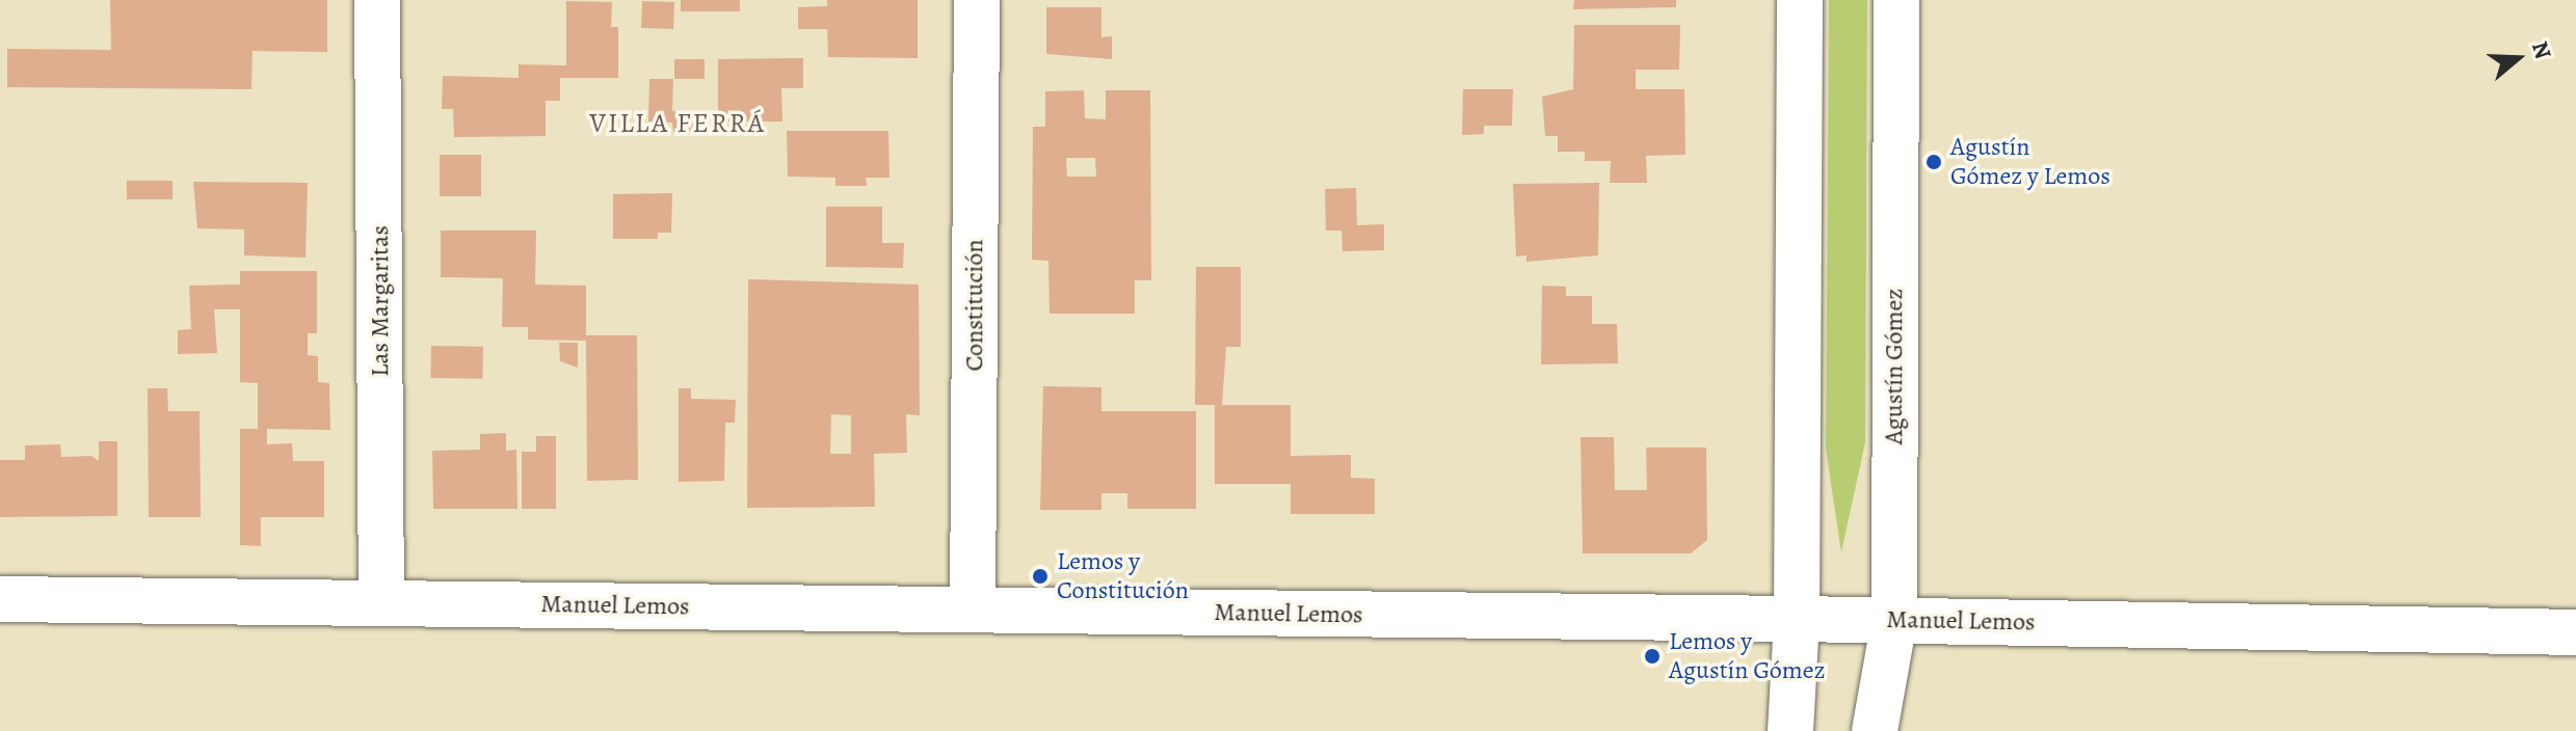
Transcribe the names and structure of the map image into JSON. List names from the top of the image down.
{
  "streets": {
    "street": [
      "Las Margaritas",
      "Constitución",
      "Agustín Gómez",
      "Manuel Lemos"
    ]
  },
  "crossings": [
    ["Las Margaritas", "Manuel Lemos"],
    ["Constitución", "Manuel Lemos"],
    ["Agustín Gómez", "Manuel Lemos"]
  ],
  "districts": ["VILLA FERRÁ"],
  "places": ["Agustín Gómez y Lemos", "Lemos y Constitución", "Lemos y Agustín Gómez"],
  "north": "right"
}
